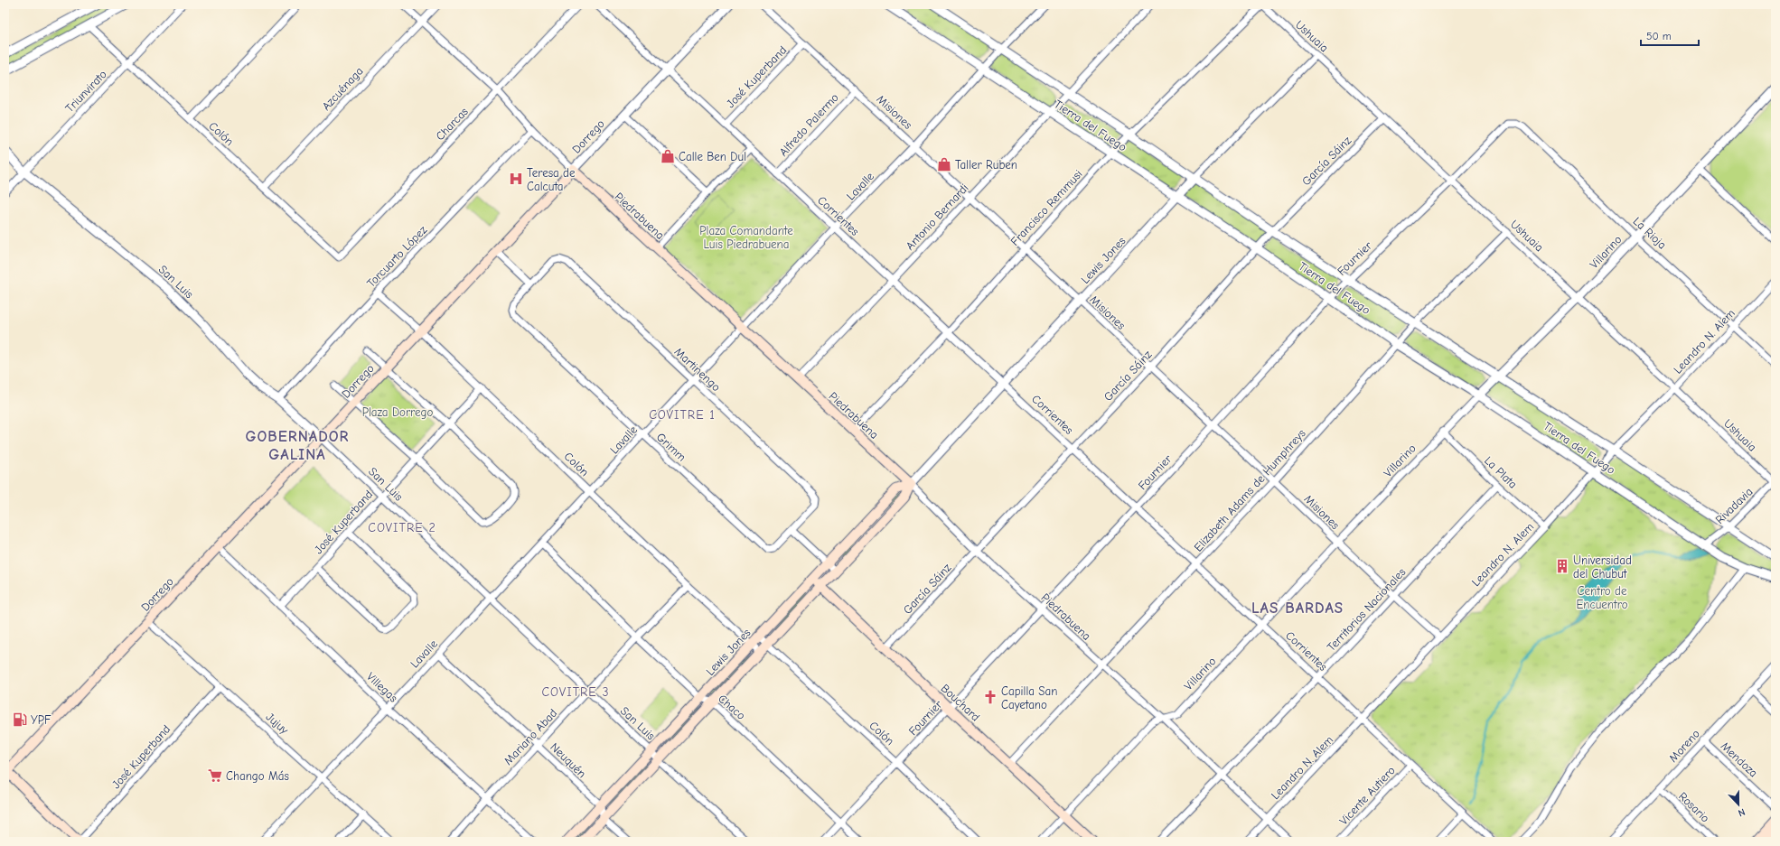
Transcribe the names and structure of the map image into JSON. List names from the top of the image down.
{
  "streets": {
    "main road": [
      "Dorrego",
      "Piedrabuena",
      "Lewis Jones",
      "Bouchard"
    ],
    "street": [
      "Ushuaia",
      "José Kuperband",
      "Azcuénaga",
      "Triunvirato",
      "Misiones",
      "Charcas",
      "Alfredo Palermo",
      "Tierra del Fuego",
      "Colón",
      "García Sáinz",
      "Lavalle",
      "Francisco Remmusi",
      "Corrientes",
      "Antonio Bernardi",
      "La Rioja",
      "Villarino",
      "Torcuarto López",
      "Fournier",
      "San Luis",
      "Leandro N. Alem",
      "Martinengo",
      "Grimm",
      "La Plata",
      "Elizabeth Adams de Humphreys",
      "Rivadavia",
      "Territorios Nacionales",
      "Villegas",
      "Chaco",
      "Jujuy",
      "Mariano Abad",
      "Moreno",
      "Mendoza",
      "Neuquén",
      "Vicente Autiero",
      "Rosario"
    ]
  },
  "crossings": [
    ["Ushuaia", "García Sáinz"],
    ["Ushuaia", "Francisco Remmusi"],
    ["Ushuaia", "Villarino"],
    ["Ushuaia", "Fournier"],
    ["Ushuaia", "Lewis Jones"],
    ["Ushuaia", "Leandro N. Alem"],
    ["Ushuaia", "Elizabeth Adams de Humphreys"],
    ["Ushuaia", "Rivadavia"],
    ["José Kuperband", "Misiones"],
    ["José Kuperband", "Colón"],
    ["José Kuperband", "Corrientes"],
    ["José Kuperband", "San Luis"],
    ["José Kuperband", "Villegas"],
    ["José Kuperband", "Jujuy"],
    ["Azcuénaga", "Colón"],
    ["Azcuénaga", "Piedrabuena"],
    ["Triunvirato", "Colón"],
    ["Triunvirato", "San Luis"],
    ["Misiones", "Alfredo Palermo"],
    ["Misiones", "García Sáinz"],
    ["Misiones", "Lavalle"],
    ["Misiones", "Francisco Remmusi"],
    ["Misiones", "Antonio Bernardi"],
    ["Misiones", "Villarino"],
    ["Misiones", "Fournier"],
    ["Misiones", "Lewis Jones"],
    ["Misiones", "Leandro N. Alem"],
    ["Misiones", "Elizabeth Adams de Humphreys"],
    ["Misiones", "Territorios Nacionales"],
    ["Charcas", "Colón"],
    ["Charcas", "Piedrabuena"],
    ["Alfredo Palermo", "Corrientes"],
    ["Tierra del Fuego", "García Sáinz"],
    ["Tierra del Fuego", "Lavalle"],
    ["Tierra del Fuego", "Francisco Remmusi"],
    ["Tierra del Fuego", "Antonio Bernardi"],
    ["Tierra del Fuego", "Villarino"],
    ["Tierra del Fuego", "Fournier"],
    ["Tierra del Fuego", "Lewis Jones"],
    ["Tierra del Fuego", "Leandro N. Alem"],
    ["Tierra del Fuego", "Elizabeth Adams de Humphreys"],
    ["Tierra del Fuego", "Rivadavia"],
    ["Colón", "Dorrego"],
    ["Colón", "Lavalle"],
    ["Colón", "Torcuarto López"],
    ["Colón", "Fournier"],
    ["Colón", "Lewis Jones"],
    ["Colón", "Mariano Abad"],
    ["Dorrego", "Piedrabuena"],
    ["Dorrego", "Corrientes"],
    ["Dorrego", "San Luis"],
    ["Dorrego", "Villegas"],
    ["Dorrego", "Jujuy"],
    ["García Sáinz", "Piedrabuena"],
    ["García Sáinz", "Corrientes"],
    ["García Sáinz", "Bouchard"],
    ["Lavalle", "Piedrabuena"],
    ["Lavalle", "Corrientes"],
    ["Lavalle", "San Luis"],
    ["Lavalle", "Martinengo"],
    ["Lavalle", "Grimm"],
    ["Lavalle", "Villegas"],
    ["Lavalle", "Chaco"],
    ["Lavalle", "Jujuy"],
    ["Lavalle", "Neuquén"],
    ["Francisco Remmusi", "Piedrabuena"],
    ["Francisco Remmusi", "Corrientes"],
    ["Piedrabuena", "Antonio Bernardi"],
    ["Piedrabuena", "Villarino"],
    ["Piedrabuena", "Torcuarto López"],
    ["Piedrabuena", "Fournier"],
    ["Piedrabuena", "Lewis Jones"],
    ["Piedrabuena", "Leandro N. Alem"],
    ["Piedrabuena", "Elizabeth Adams de Humphreys"],
    ["Piedrabuena", "Territorios Nacionales"],
    ["Corrientes", "Antonio Bernardi"],
    ["Corrientes", "Villarino"],
    ["Corrientes", "Fournier"],
    ["Corrientes", "Lewis Jones"],
    ["Corrientes", "Leandro N. Alem"],
    ["Corrientes", "Elizabeth Adams de Humphreys"],
    ["Corrientes", "Territorios Nacionales"],
    ["Corrientes", "Vicente Autiero"],
    ["La Rioja", "Villarino"],
    ["La Rioja", "Fournier"],
    ["La Rioja", "Leandro N. Alem"],
    ["Villarino", "La Plata"],
    ["Villarino", "Bouchard"],
    ["Torcuarto López", "San Luis"],
    ["Fournier", "Bouchard"],
    ["Fournier", "Chaco"],
    ["Lewis Jones", "San Luis"],
    ["Lewis Jones", "Bouchard"],
    ["Lewis Jones", "Chaco"],
    ["Lewis Jones", "Neuquén"],
    ["San Luis", "Mariano Abad"],
    ["Leandro N. Alem", "La Plata"],
    ["Martinengo", "Grimm"],
    ["La Plata", "Territorios Nacionales"],
    ["Elizabeth Adams de Humphreys", "Bouchard"],
    ["Villegas", "Mariano Abad"],
    ["Chaco", "Mariano Abad"],
    ["Mariano Abad", "Neuquén"],
    ["Moreno", "Mendoza"],
    ["Moreno", "Rosario"]
  ],
  "districts": [
    "COVITRE 1",
    "GOBERNADOR GALINA",
    "COVITRE 2",
    "LAS BARDAS",
    "COVITRE 3"
  ],
  "parks": ["Plaza Comandante Luis Piedrabuena", "Plaza Dorrego", "Centro de Encuentro"],
  "places": {
    "shop": ["Calle Ben Dul", "Taller Ruben"],
    "hospital": ["Teresa de Calcuta"],
    "building": ["Universidad del Chubut"],
    "church": ["Capilla San Cayetano"],
    "fuel station": ["YPF"],
    "supermarket": ["Chango Más"]
  },
  "scale_bar": "50 m",
  "north": "bottom"
}
